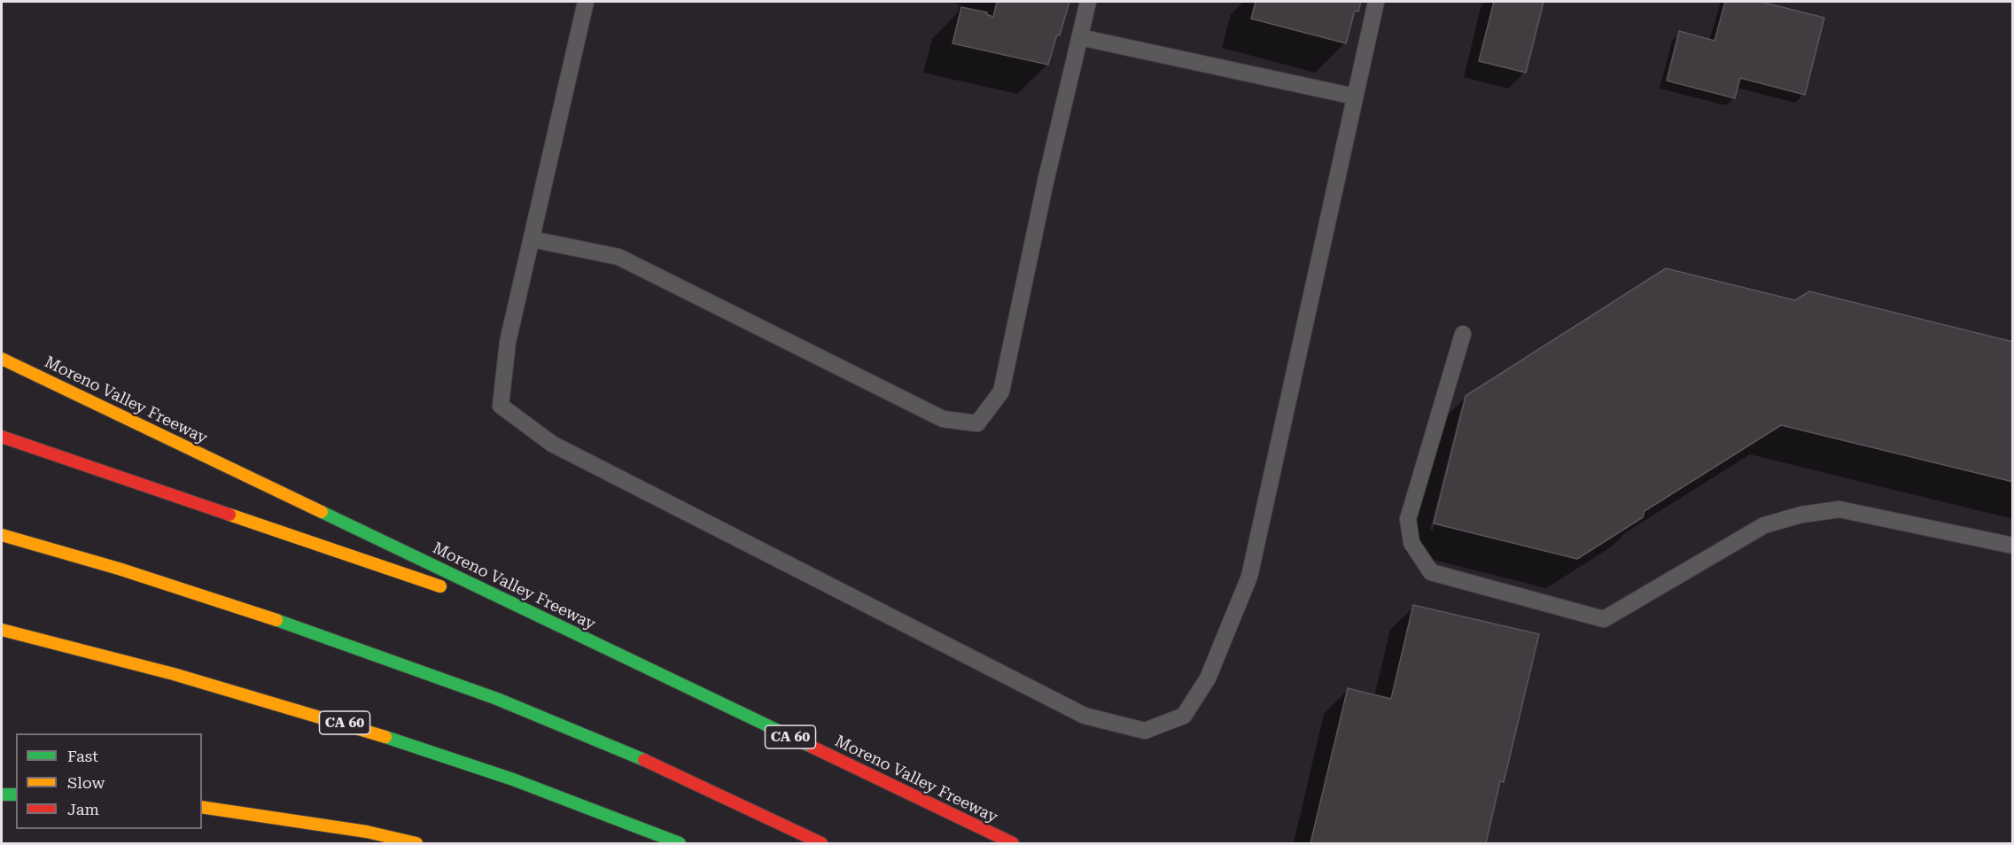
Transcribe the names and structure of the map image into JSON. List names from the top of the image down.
{
  "streets": {
    "highway": ["Moreno Valley Freeway", "CA 60"]
  },
  "legend": ["Fast", "Slow", "Jam"]
}
